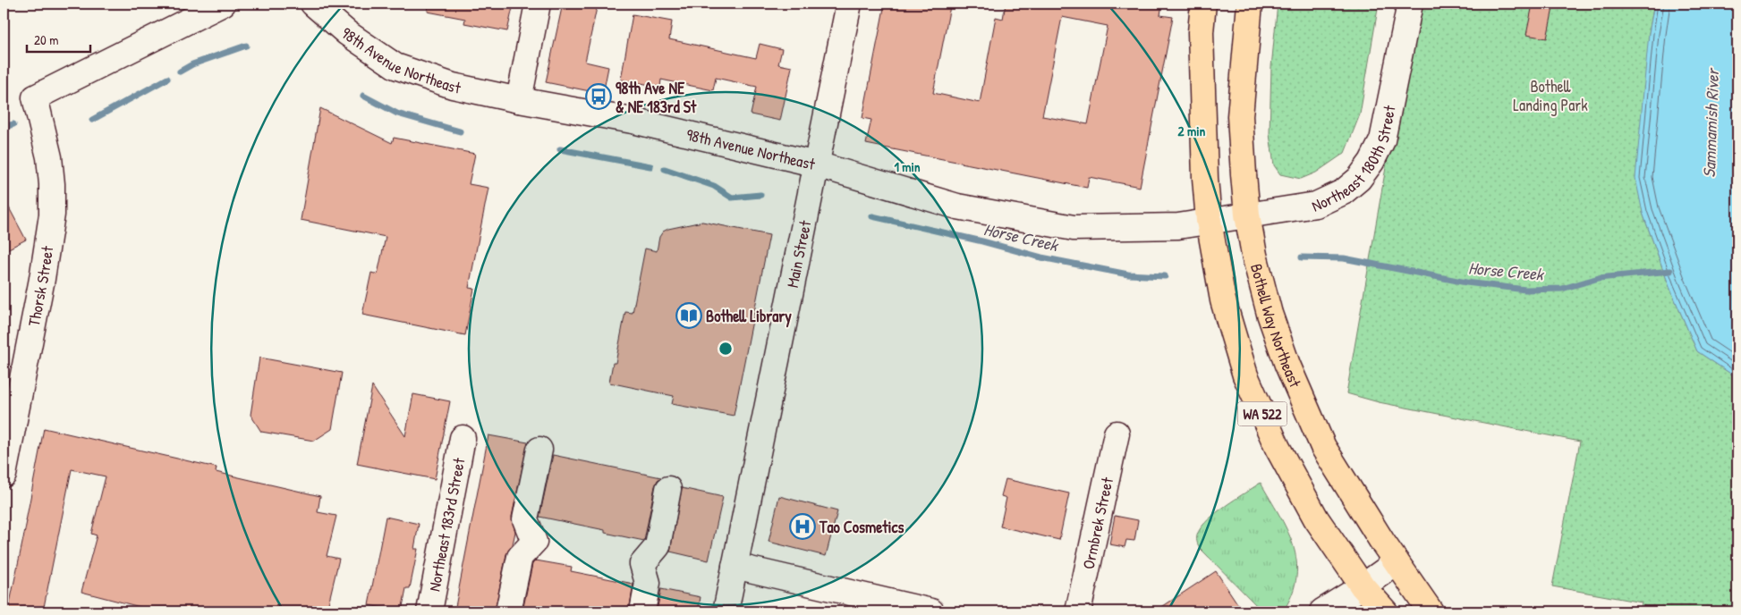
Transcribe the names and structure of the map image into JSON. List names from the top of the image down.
{
  "streets": {
    "main road": ["Bothell Way Northeast", "WA 522"],
    "street": [
      "98th Avenue Northeast",
      "Northeast 180th Street",
      "Main Street",
      "Thorsk Street",
      "Ormbrek Street",
      "Northeast 183rd Street"
    ]
  },
  "crossings": [
    ["98th Avenue Northeast", "Northeast 180th Street"],
    ["98th Avenue Northeast", "Main Street"],
    ["98th Avenue Northeast", "WA 522"],
    ["Northeast 180th Street", "Bothell Way Northeast"],
    ["Northeast 180th Street", "WA 522"]
  ],
  "water": ["Sammamish River", "Horse Creek"],
  "parks": ["Bothell Landing Park"],
  "places": {
    "bus stop": ["98th Ave NE & NE 183rd St"],
    "library": ["Bothell Library"],
    "hospital": ["Tao Cosmetics"]
  },
  "scale_bar": "20 m",
  "rings": ["2 min", "1 min"]
}
